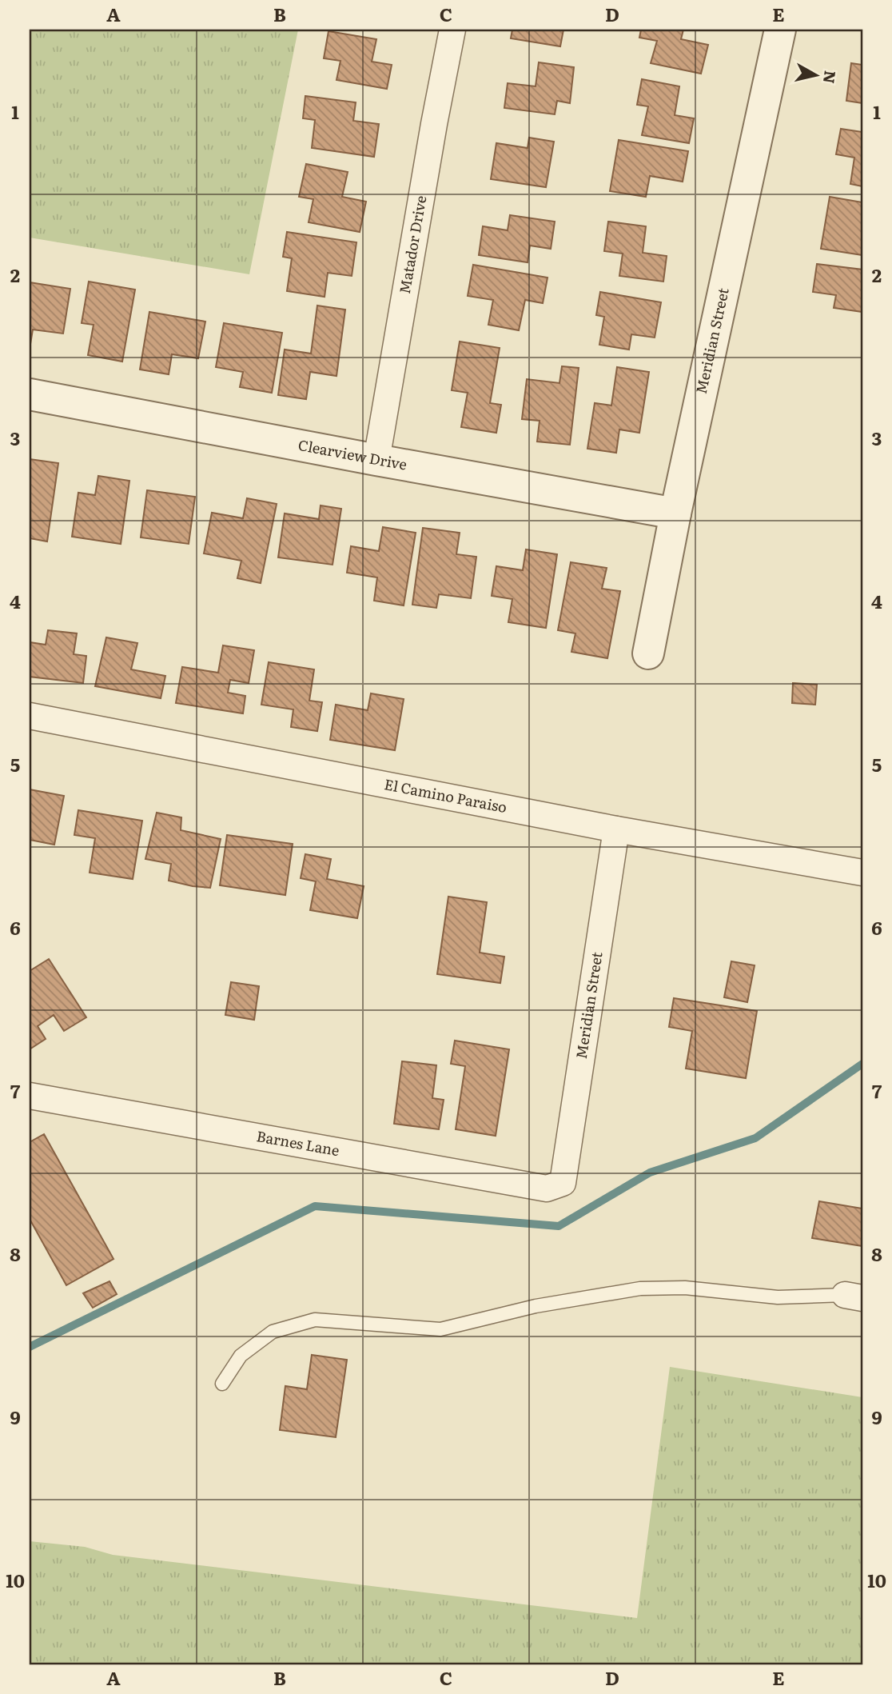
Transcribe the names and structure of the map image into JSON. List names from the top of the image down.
{
  "streets": {
    "street": [
      "Matador Drive",
      "Meridian Street",
      "Clearview Drive",
      "El Camino Paraiso",
      "Barnes Lane"
    ]
  },
  "crossings": [
    ["Matador Drive", "Clearview Drive"],
    ["Meridian Street", "Clearview Drive"],
    ["Meridian Street", "El Camino Paraiso"],
    ["Meridian Street", "Barnes Lane"]
  ],
  "north": "right",
  "grid": {
    "columns": [
      "A",
      "B",
      "C",
      "D",
      "E"
    ],
    "rows": [
      "1",
      "2",
      "3",
      "4",
      "5",
      "6",
      "7",
      "8",
      "9",
      "10"
    ]
  }
}
